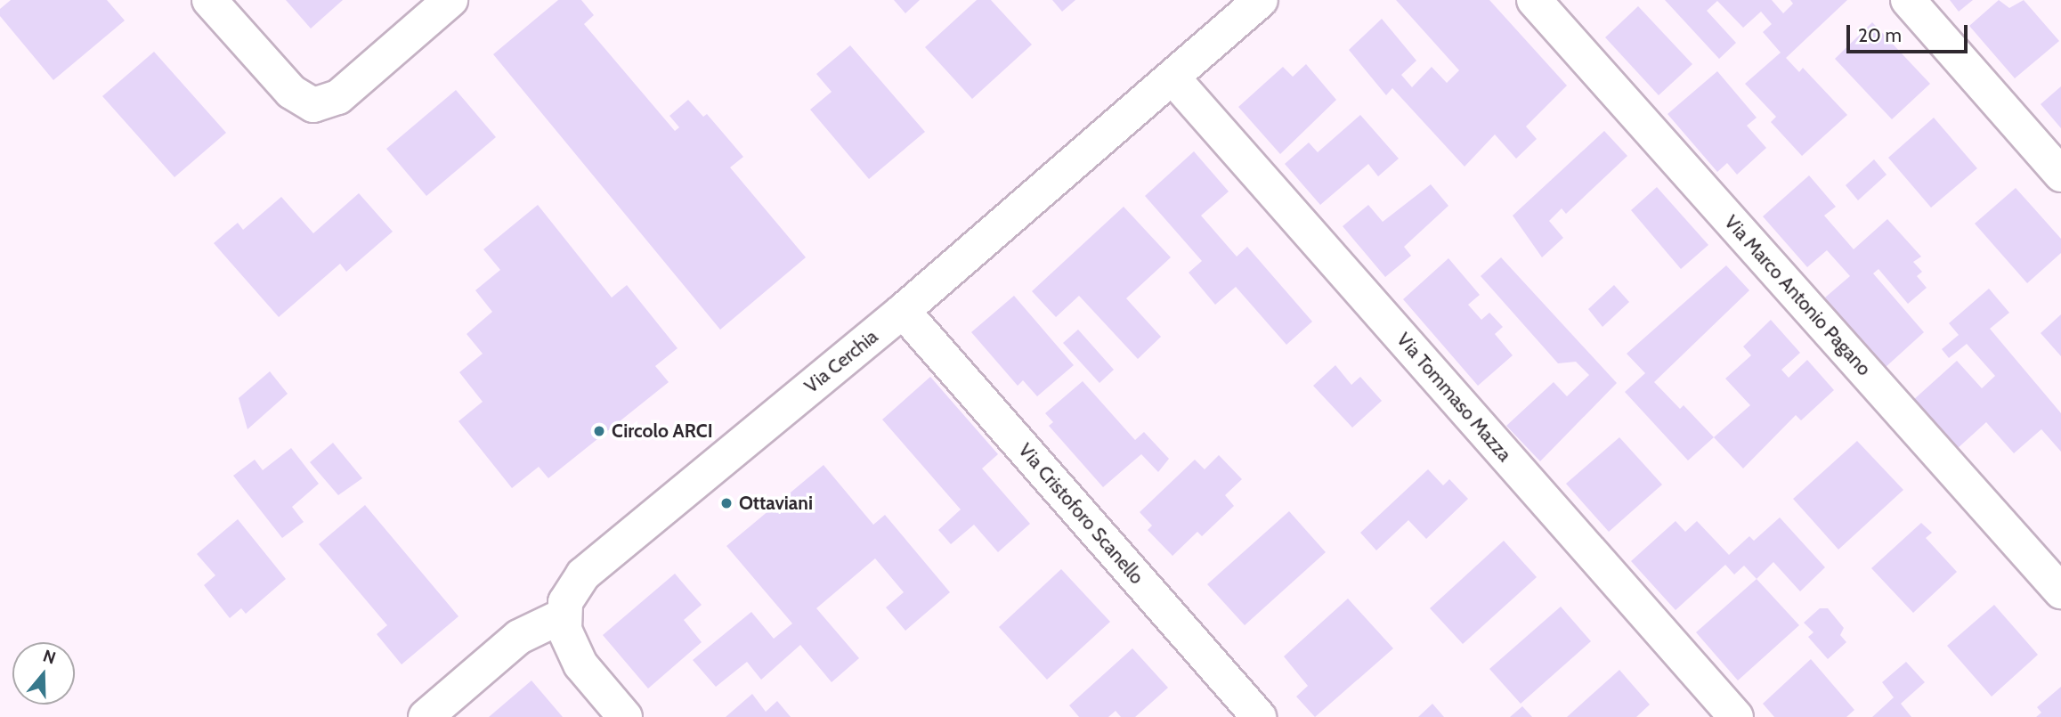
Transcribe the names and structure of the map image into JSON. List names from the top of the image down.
{
  "streets": {
    "street": [
      "Via Marco Antonio Pagano",
      "Via Cerchia",
      "Via Tommaso Mazza",
      "Via Cristoforo Scanello"
    ]
  },
  "crossings": [
    ["Via Cerchia", "Via Tommaso Mazza"],
    ["Via Cerchia", "Via Cristoforo Scanello"]
  ],
  "places": ["Circolo ARCI", "Ottaviani"],
  "scale_bar": "20 m",
  "north": "top"
}
